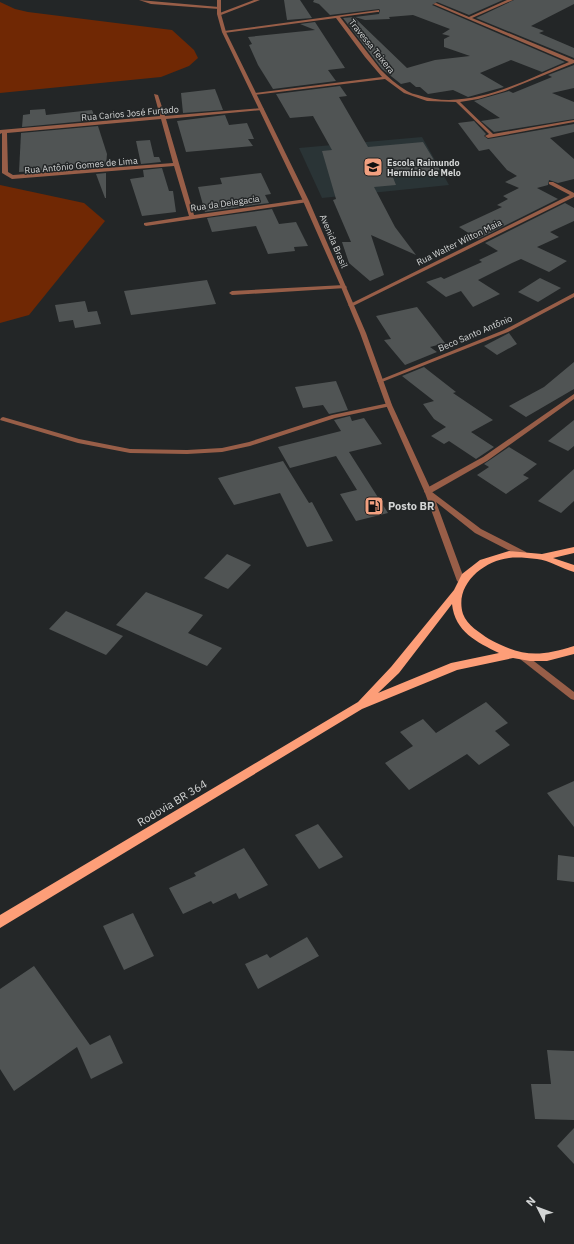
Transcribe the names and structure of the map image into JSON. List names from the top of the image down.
{
  "streets": {
    "main road": ["Rodovia BR 364"],
    "street": [
      "Travessa Teixera",
      "Rua Carios José Furtado",
      "Rua Antônio Gomes de Lima",
      "Rua da Delegacia",
      "Avenida Brasil",
      "Rua Walter Wilton Maia",
      "Beco Santo Antônio"
    ]
  },
  "crossings": [
    ["Rua Carios José Furtado", "Rua Antônio Gomes de Lima"],
    ["Rua Carios José Furtado", "Avenida Brasil"],
    ["Rua da Delegacia", "Avenida Brasil"],
    ["Avenida Brasil", "Rua Walter Wilton Maia"],
    ["Avenida Brasil", "Beco Santo Antônio"],
    ["Avenida Brasil", "Rodovia BR 364"]
  ],
  "places": {
    "school or university": ["Escola Raimundo Hermínio de Melo"],
    "fuel station": ["Posto BR"]
  },
  "north": "top left"
}
